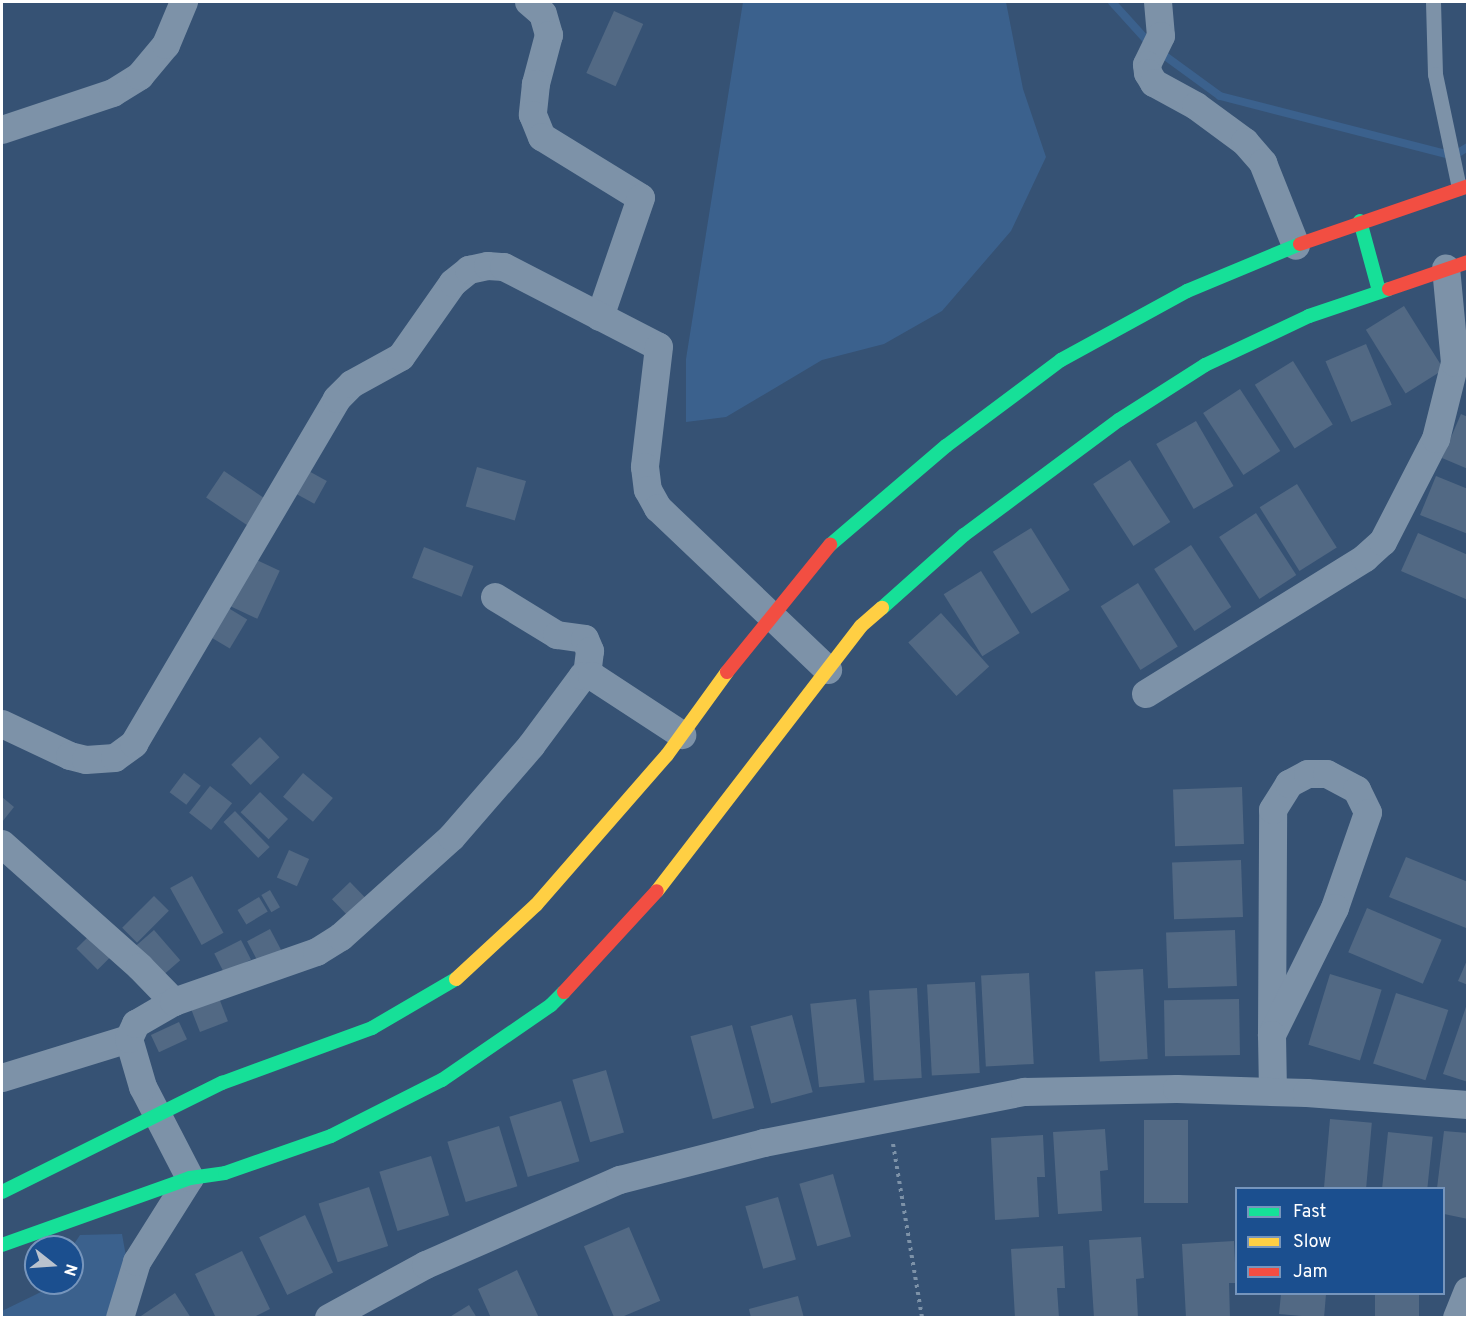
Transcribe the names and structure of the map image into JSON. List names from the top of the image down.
{
  "legend": ["Fast", "Slow", "Jam"],
  "north": "right"
}
